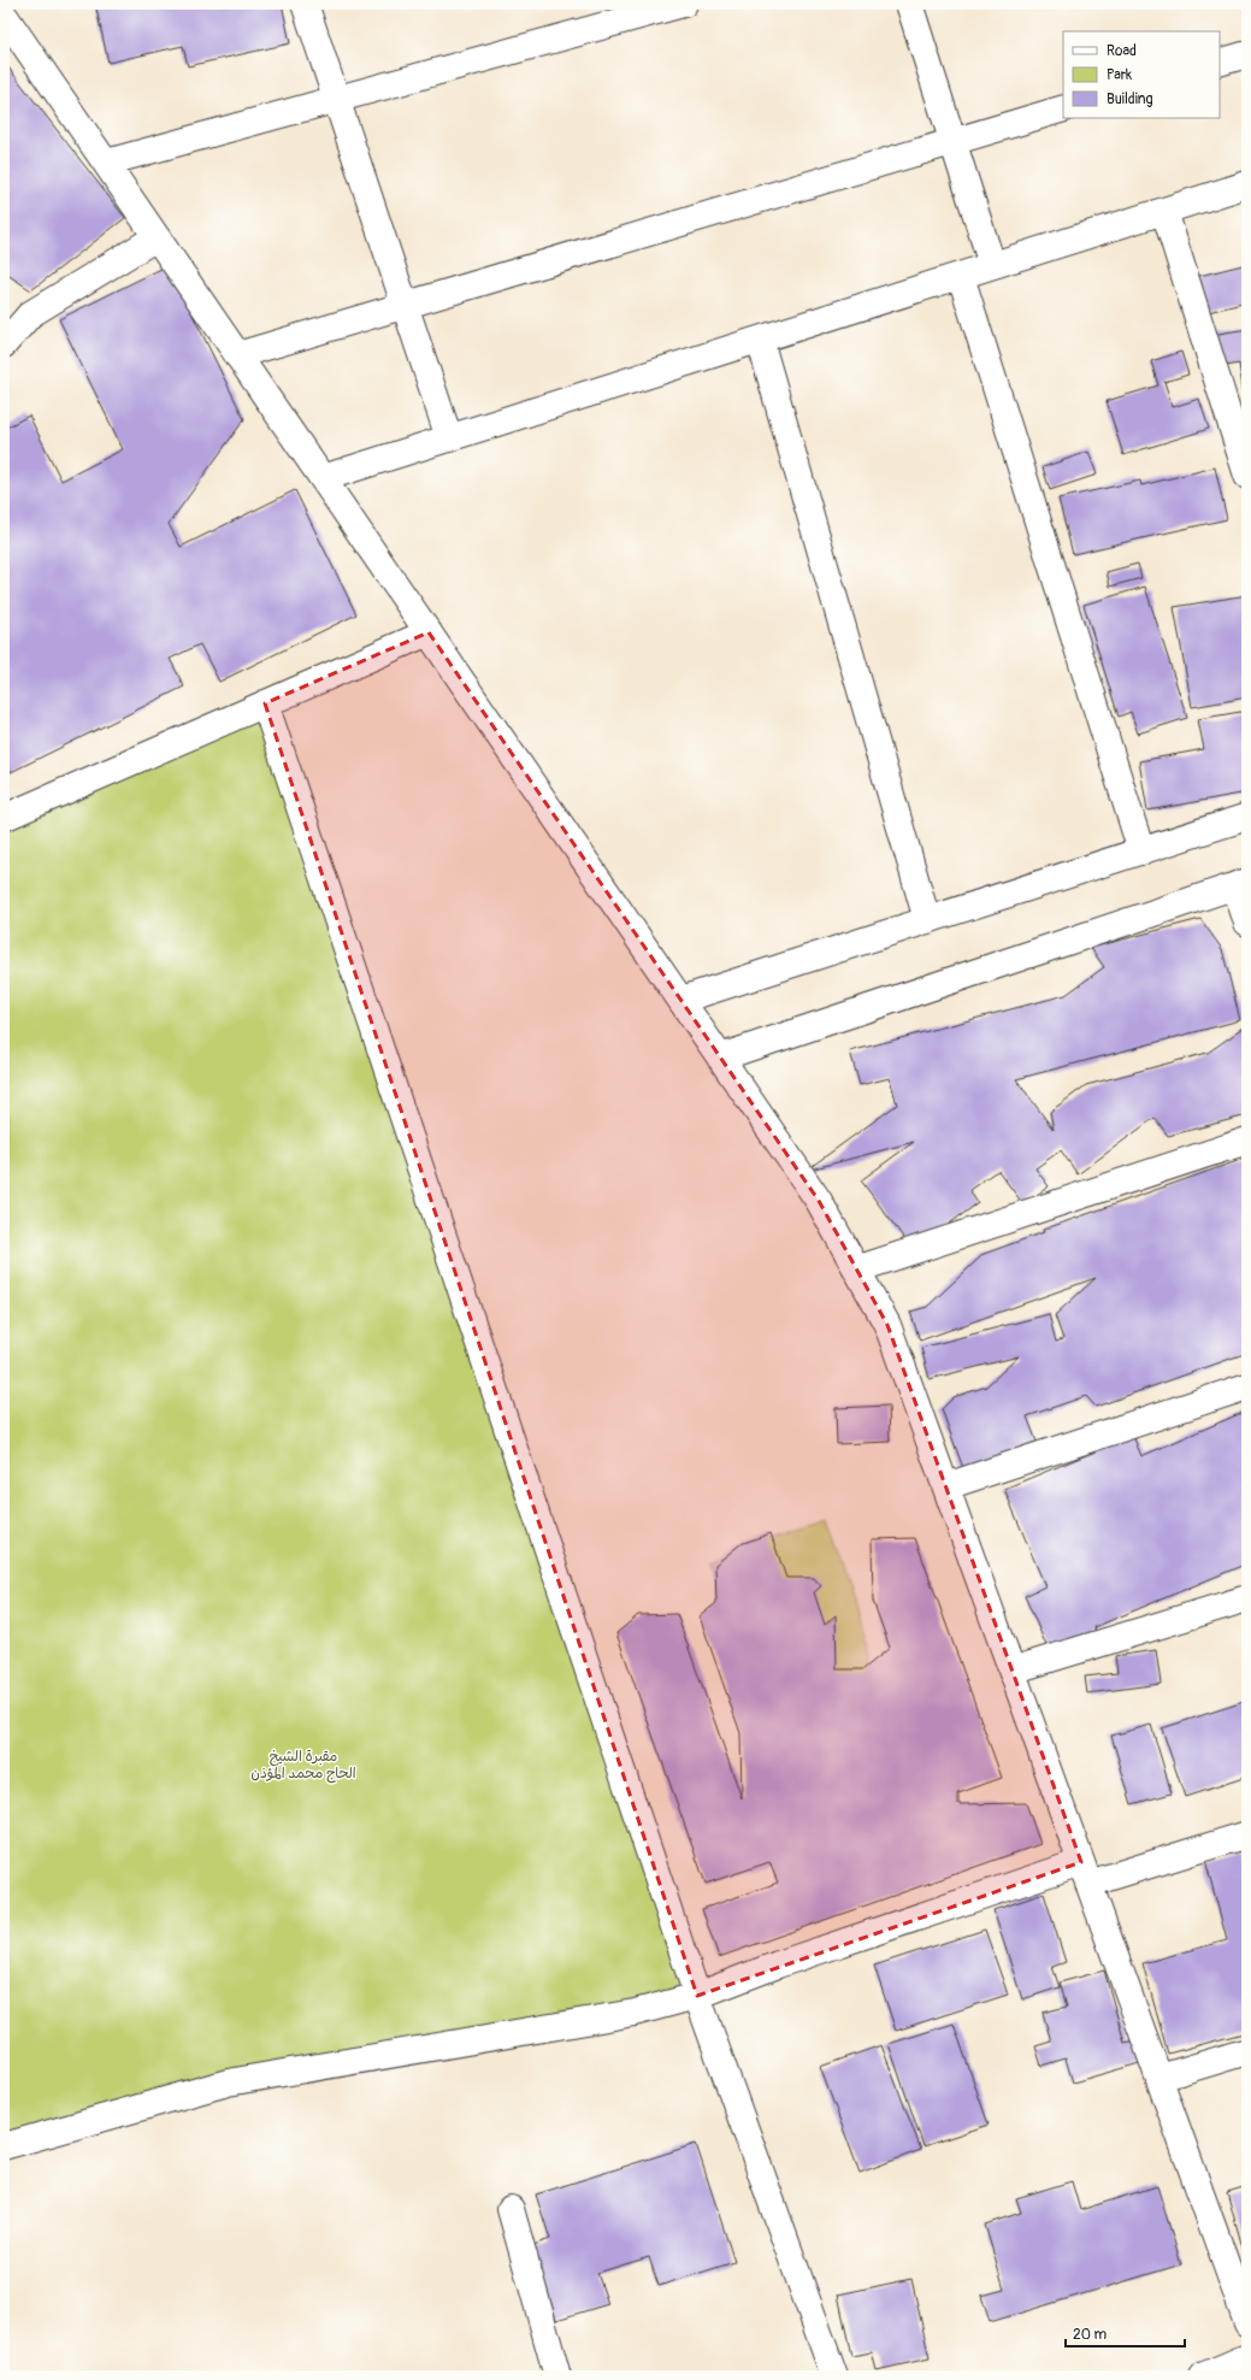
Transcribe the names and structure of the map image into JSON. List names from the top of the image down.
{
  "parks": ["مقبرة الشيخ الحاج محمد المؤذن"],
  "legend": ["Road", "Park", "Building"],
  "scale_bar": "20 m"
}
